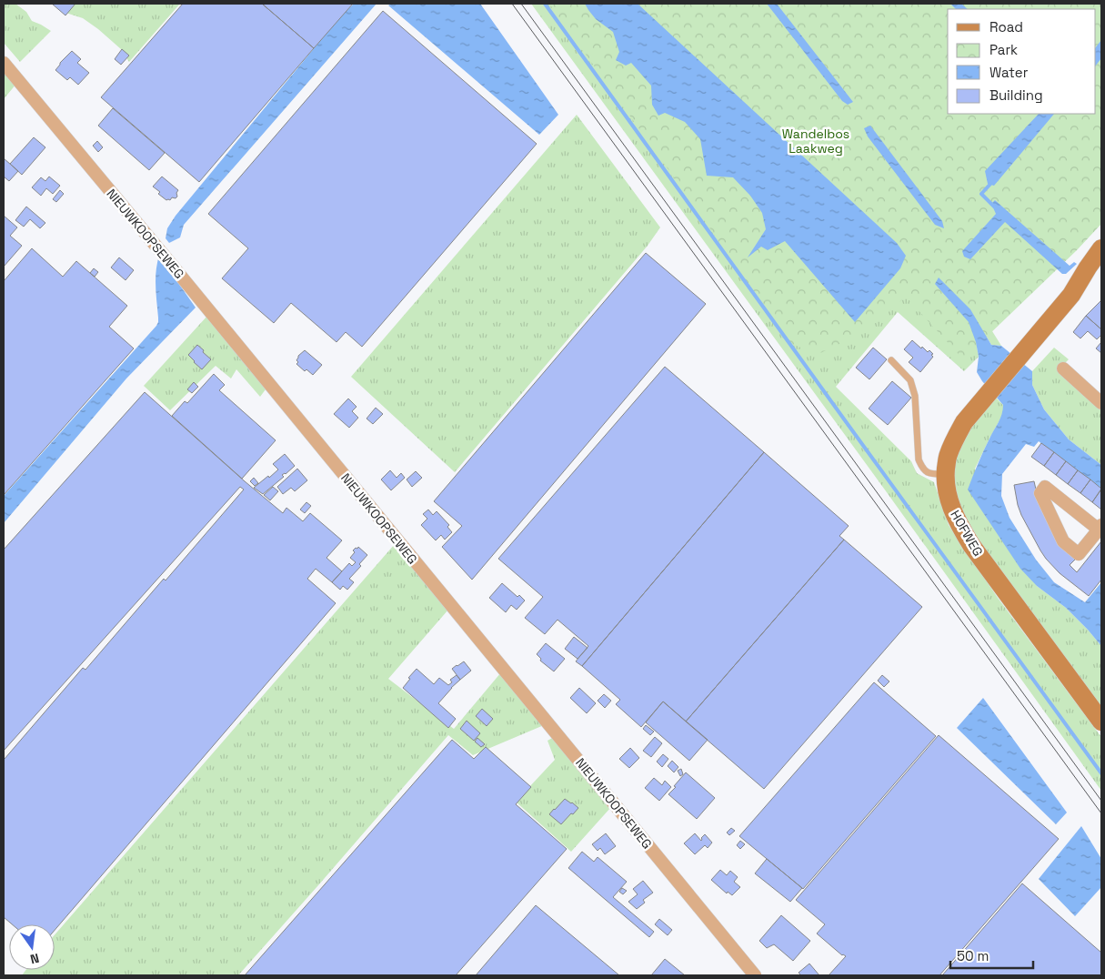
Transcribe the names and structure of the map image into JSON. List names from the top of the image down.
{
  "streets": {
    "main road": ["HOFWEG"],
    "street": ["NIEUWKOOPSEWEG"]
  },
  "parks": ["Wandelbos Laakweg"],
  "legend": [
    "Road",
    "Park",
    "Water",
    "Building"
  ],
  "scale_bar": "50 m",
  "north": "bottom"
}
